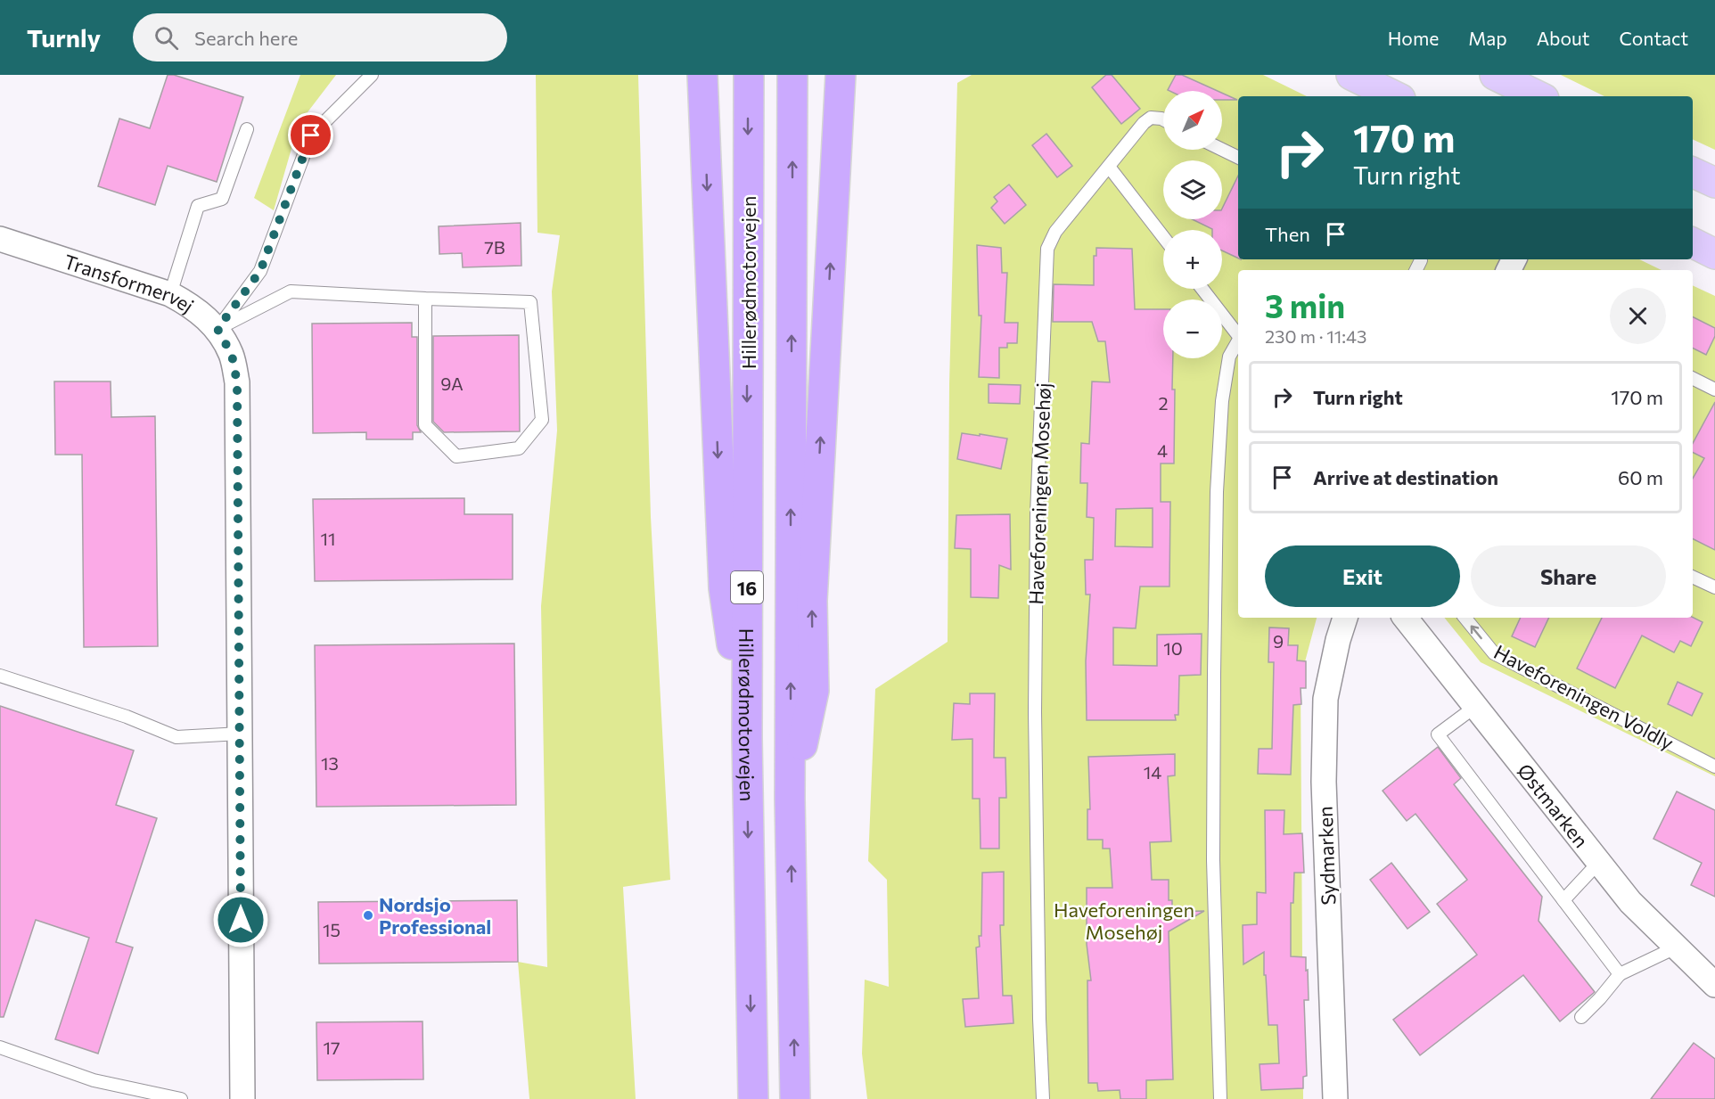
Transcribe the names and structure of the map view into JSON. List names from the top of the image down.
{
  "streets": {
    "highway": ["Hillerødmotorvejen", "16"],
    "street": ["Transformervej", "Østmarken", "Sydmarken"],
    "lane": ["Haveforeningen Mosehøj", "Haveforeningen Voldly"]
  },
  "one_way": ["Haveforeningen Voldly"],
  "parks": ["Haveforeningen Mosehøj"],
  "places": ["Nordsjo Professional"],
  "house_numbers": [
    "7B",
    "9A",
    "2",
    "4",
    "11",
    "9",
    "10",
    "13",
    "14",
    "15",
    "17"
  ],
  "north": "top right",
  "page": {
    "header": "Turnly",
    "search": "Search here",
    "nav": [
      "Home",
      "Map",
      "About",
      "Contact"
    ],
    "map_buttons": ["+", "−"],
    "turn": ["170 m", "Turn right"],
    "then": "Then",
    "heading": ["3 min", "230 m · 11:43"],
    "list": [
      {
        "name": "Turn right",
        "value": "170 m"
      },
      {
        "name": "Arrive at destination",
        "value": "60 m"
      }
    ],
    "buttons": ["Exit", "Share"]
  }
}
